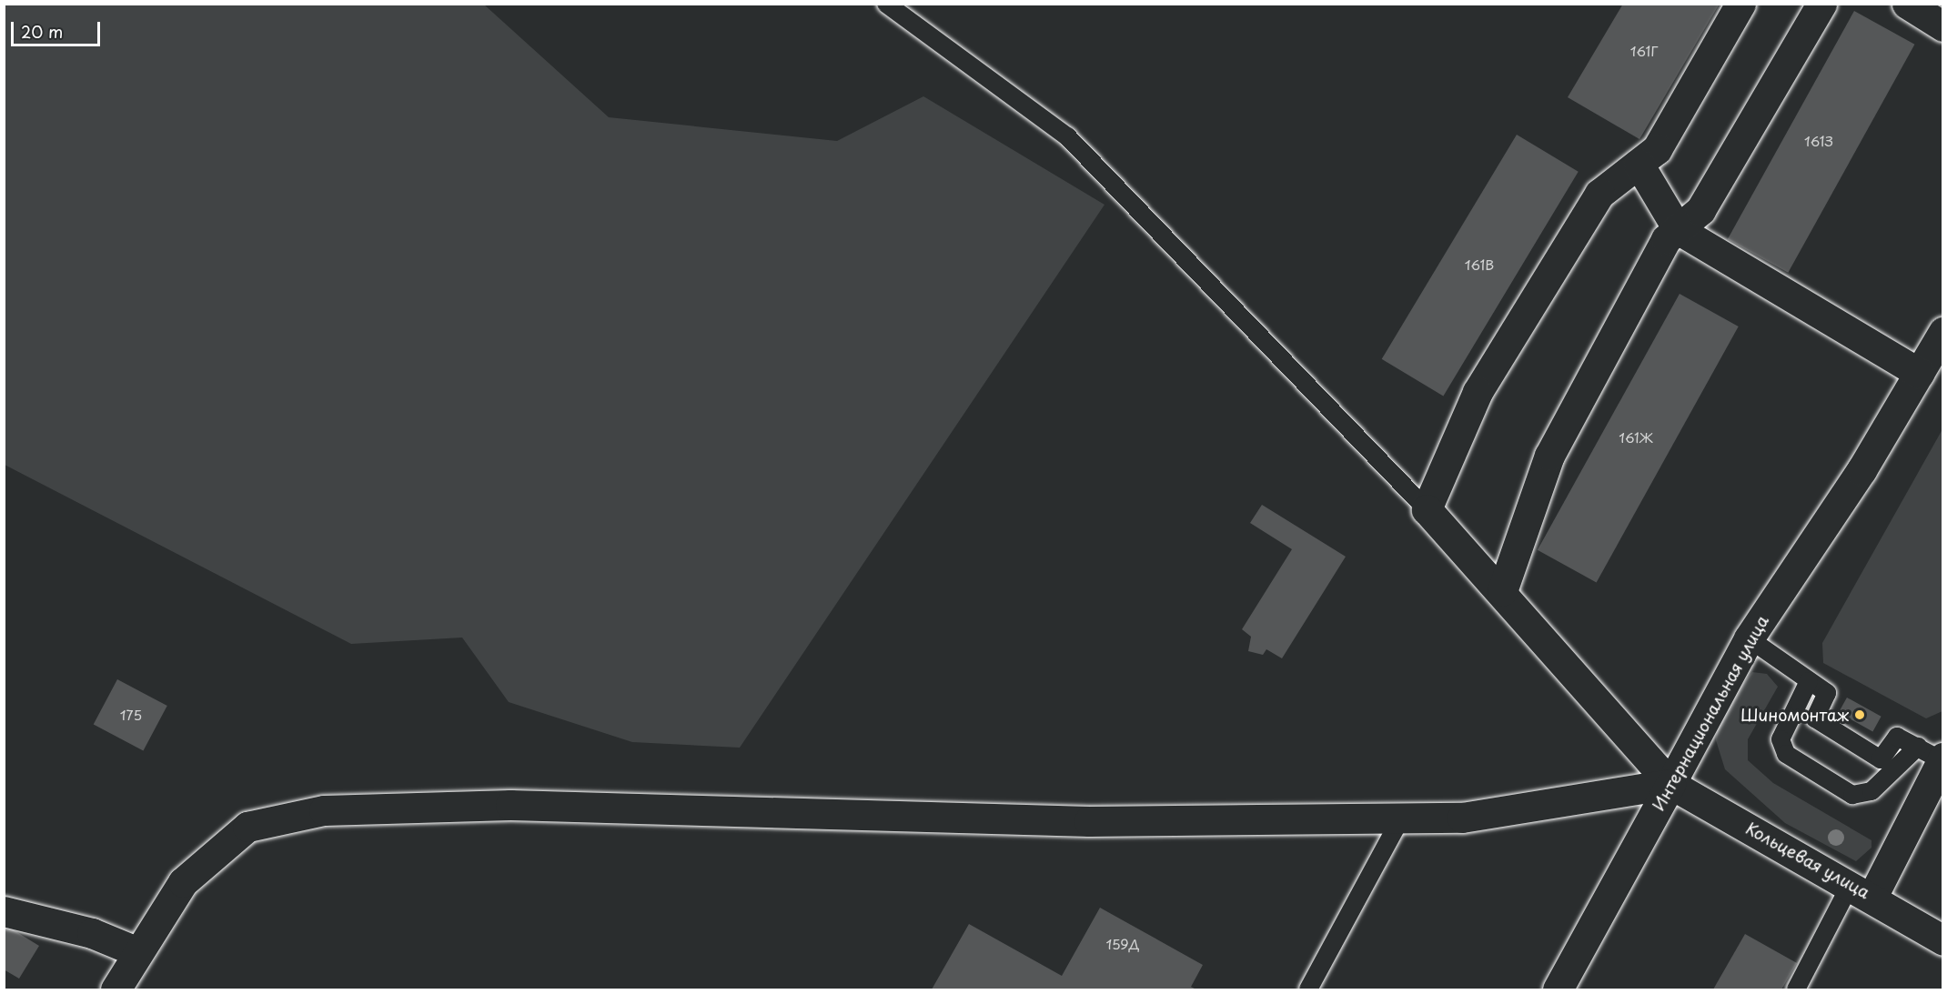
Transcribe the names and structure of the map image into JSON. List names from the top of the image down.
{
  "streets": {
    "street": ["Интернациональная улица", "Кольцевая улица"]
  },
  "crossings": [
    ["Интернациональная улица", "Кольцевая улица"]
  ],
  "places": ["Шиномонтаж"],
  "house_numbers": [
    "161Г",
    "161З",
    "161В",
    "161Ж",
    "175",
    "159Д"
  ],
  "scale_bar": "20 m"
}
